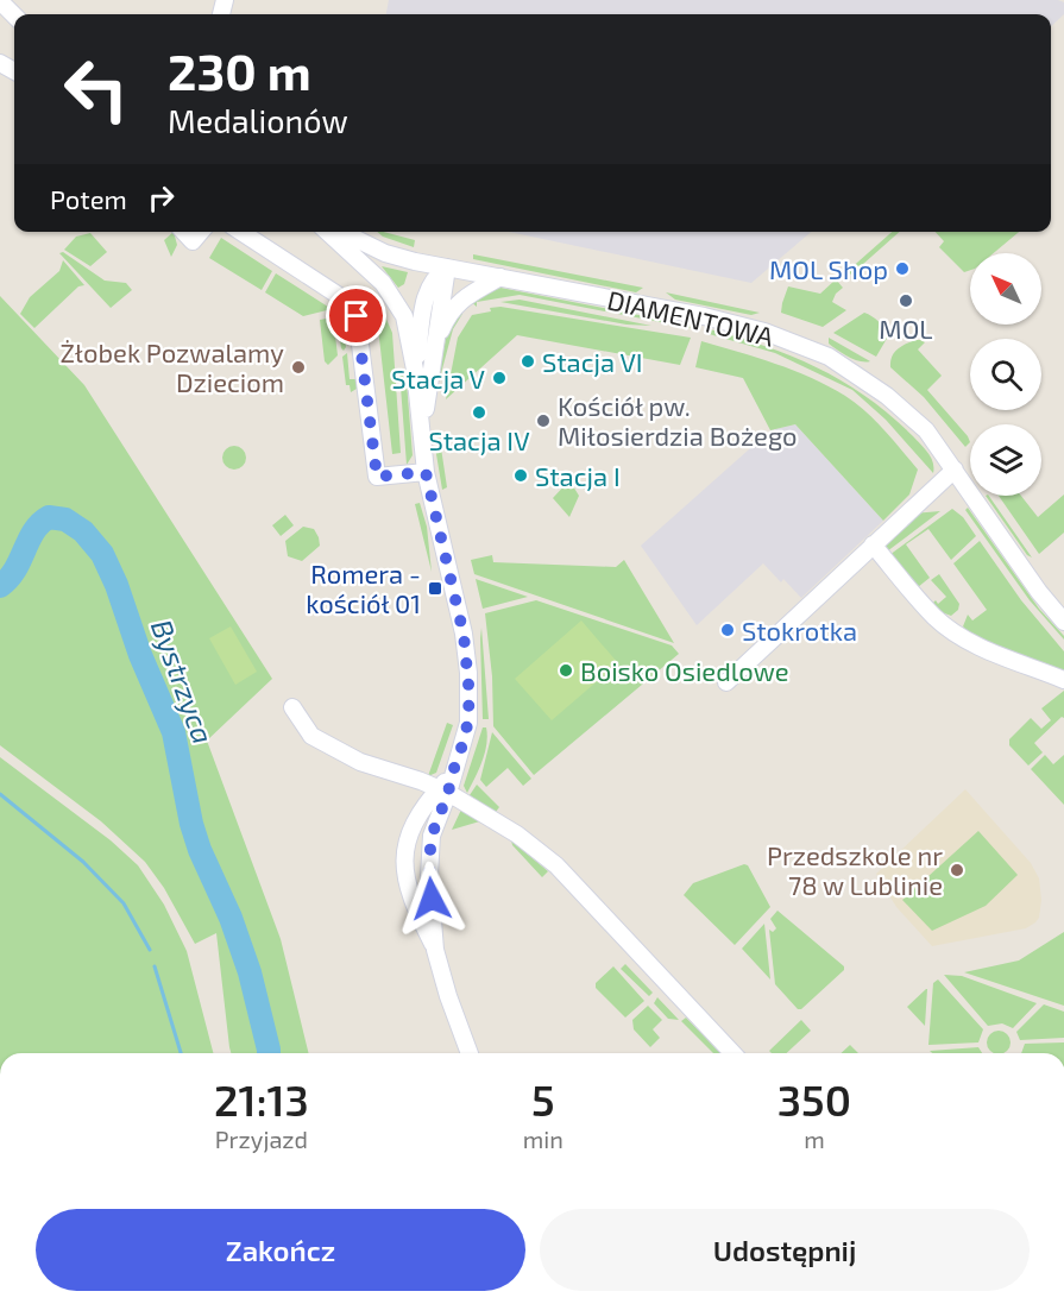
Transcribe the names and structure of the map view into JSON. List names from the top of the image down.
{
  "streets": {
    "street": ["DIAMENTOWA"]
  },
  "water": ["Bystrzyca"],
  "places": {
    "other": [
      "MOL Shop",
      "MOL",
      "Stacja VI",
      "Żłobek Pozwalamy Dzieciom",
      "Stacja V",
      "Stacja IV",
      "Kościół pw. Miłosierdzia Bożego",
      "Stacja I",
      "Stokrotka",
      "Boisko Osiedlowe",
      "Przedszkole nr 78 w Lublinie"
    ],
    "transit": ["Romera - kościół 01"]
  },
  "north": "top left",
  "page": {
    "turn": ["230 m", "Medalionów"],
    "then": "Potem",
    "eta": [
      "21:13",
      "Przyjazd",
      "5",
      "min",
      "350",
      "m"
    ],
    "buttons": ["Zakończ", "Udostępnij"]
  }
}
